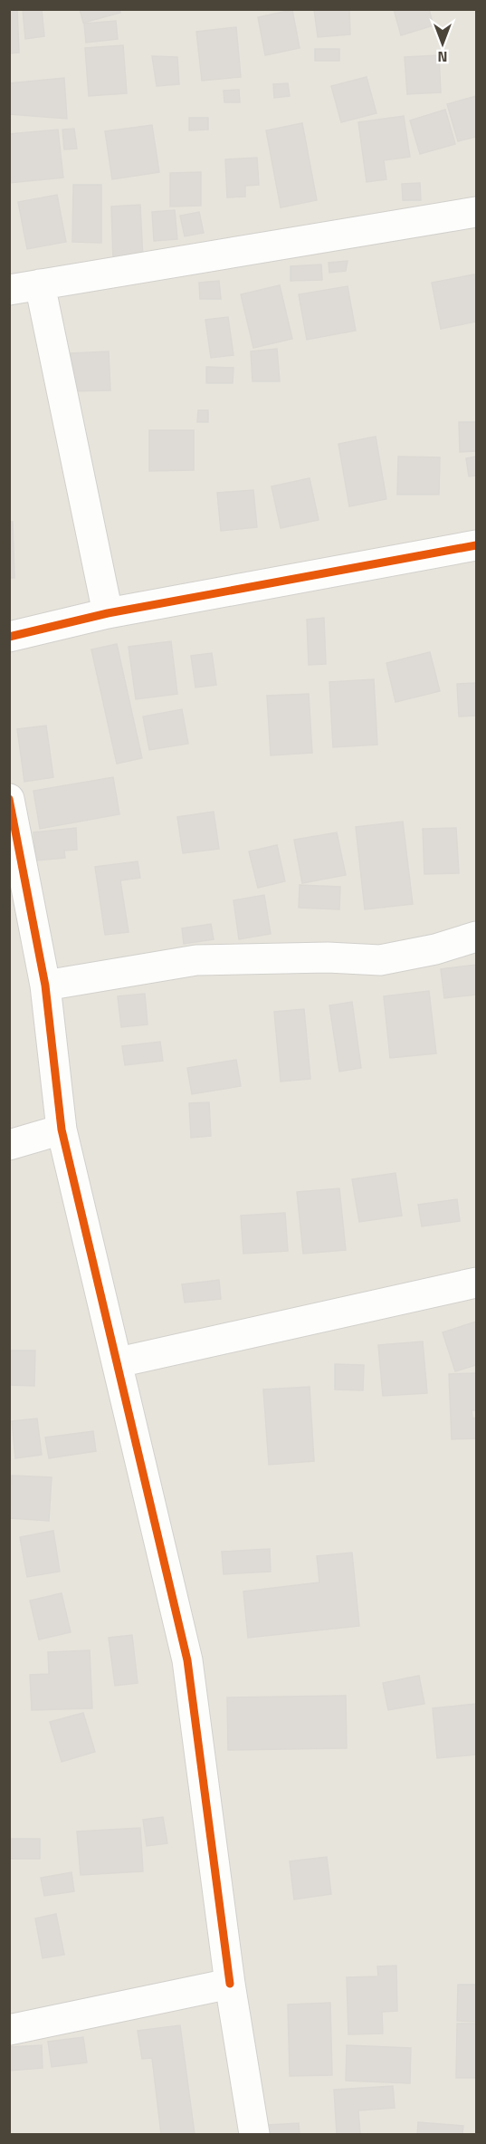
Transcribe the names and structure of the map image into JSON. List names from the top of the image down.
{
  "north": "bottom"
}
